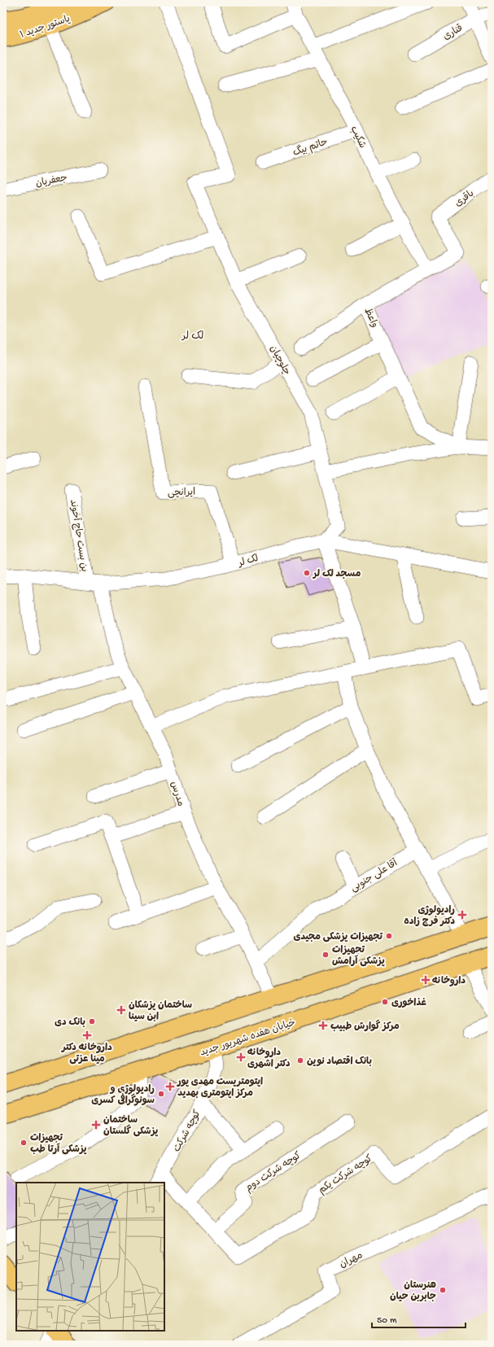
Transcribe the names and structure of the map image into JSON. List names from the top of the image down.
{
  "streets": {
    "main road": ["پاستور جدید ۱", "خیابان هفده شهریور جدید"],
    "street": [
      "قناری",
      "شکیب",
      "حاتم بیگ",
      "جعفریان",
      "باقری",
      "واعظ",
      "چلوچیان",
      "ایرانچی",
      "بن بست حاج آخوند",
      "لک لر",
      "مدرس",
      "آقا علی جنوبی",
      "کوچه شرکت",
      "کوچه شرکت دوم",
      "کوچه شرکت یکم",
      "مهران"
    ]
  },
  "crossings": [
    ["شکیب", "حاتم بیگ"],
    ["شکیب", "واعظ"],
    ["باقری", "واعظ"],
    ["چلوچیان", "لک لر"],
    ["ایرانچی", "لک لر"],
    ["بن بست حاج آخوند", "لک لر"],
    ["بن بست حاج آخوند", "مدرس"],
    ["لک لر", "مدرس"],
    ["مدرس", "آقا علی جنوبی"],
    ["خیابان هفده شهریور جدید", "کوچه شرکت"],
    ["کوچه شرکت", "کوچه شرکت دوم"],
    ["کوچه شرکت", "کوچه شرکت یکم"]
  ],
  "districts": ["لک لر"],
  "places": {
    "other": [
      "مسجد لک لر",
      "تجهیزات پزشکی مجیدی",
      "تجهیزات پزشکی آرامش",
      "غذاخوری",
      "بانک دی",
      "بانک اقتصاد نوین",
      "رادیولوژی و سونوگرافی کسری",
      "تجهیزات پزشکی آرتا طب",
      "هنرستان جابربن حیان"
    ],
    "health": [
      "رادیولوژی دکتر فرج زاده",
      "داروخانه",
      "ساختمان پزشکان ابن سینا",
      "مرکز گوارش طبیب",
      "داروخانه دکتر مینا عزتی",
      "داروخانه دکتر اشهری",
      "اپتومتریست مهدی پور مرکز اپتومتری بهدید",
      "ساختمان پزشکی گلستان"
    ]
  },
  "scale_bar": "50 m"
}
